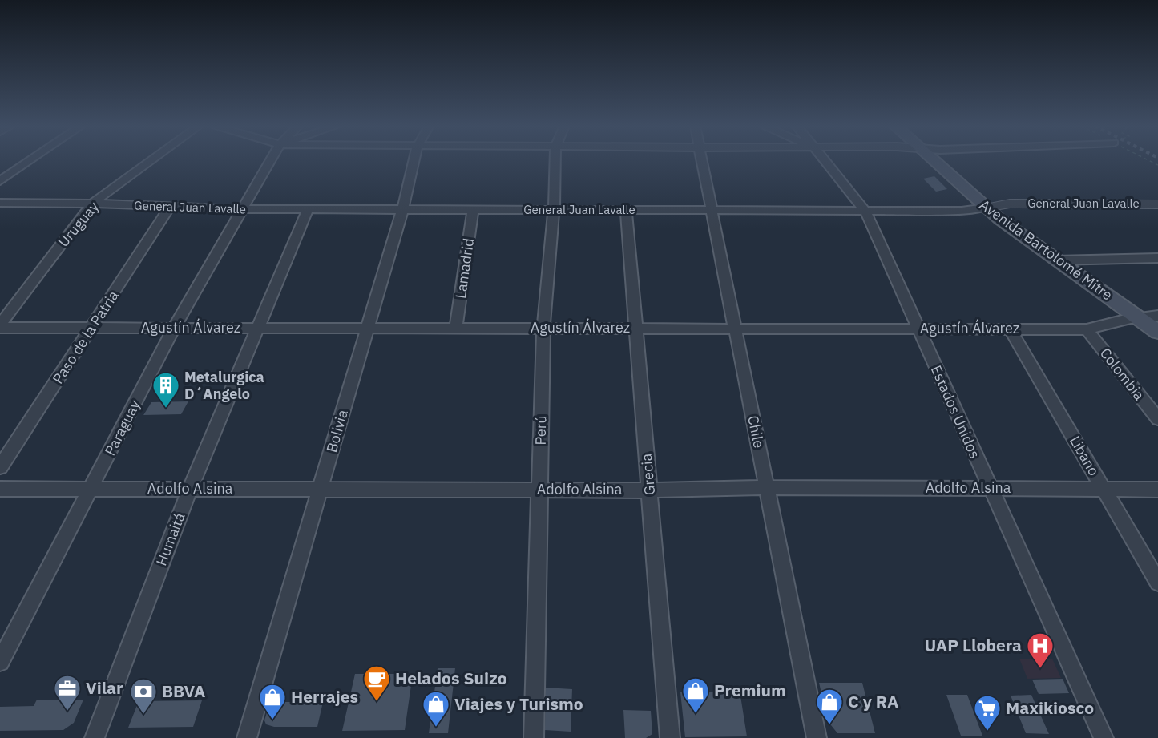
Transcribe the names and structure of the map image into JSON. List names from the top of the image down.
{
  "streets": {
    "main road": ["Avenida Bartolomé Mitre"],
    "street": [
      "General Juan Lavalle",
      "Uruguay",
      "Lamadrid",
      "Agustín Álvarez",
      "Paso de la Patria",
      "Colombia",
      "Estados Unidos",
      "Paraguay",
      "Perú",
      "Bolivia",
      "Chile",
      "Libano",
      "Grecia",
      "Adolfo Alsina",
      "Humaitá"
    ]
  },
  "crossings": [
    ["General Juan Lavalle", "Uruguay"],
    ["General Juan Lavalle", "Avenida Bartolomé Mitre"],
    ["General Juan Lavalle", "Lamadrid"],
    ["General Juan Lavalle", "Paso de la Patria"],
    ["General Juan Lavalle", "Estados Unidos"],
    ["General Juan Lavalle", "Paraguay"],
    ["General Juan Lavalle", "Perú"],
    ["General Juan Lavalle", "Bolivia"],
    ["General Juan Lavalle", "Chile"],
    ["General Juan Lavalle", "Grecia"],
    ["General Juan Lavalle", "Humaitá"],
    ["Uruguay", "Agustín Álvarez"],
    ["Avenida Bartolomé Mitre", "Agustín Álvarez"],
    ["Lamadrid", "Agustín Álvarez"],
    ["Agustín Álvarez", "Paso de la Patria"],
    ["Agustín Álvarez", "Colombia"],
    ["Agustín Álvarez", "Estados Unidos"],
    ["Agustín Álvarez", "Paraguay"],
    ["Agustín Álvarez", "Perú"],
    ["Agustín Álvarez", "Bolivia"],
    ["Agustín Álvarez", "Chile"],
    ["Agustín Álvarez", "Libano"],
    ["Agustín Álvarez", "Grecia"],
    ["Agustín Álvarez", "Humaitá"],
    ["Estados Unidos", "Adolfo Alsina"],
    ["Paraguay", "Adolfo Alsina"],
    ["Perú", "Adolfo Alsina"],
    ["Bolivia", "Adolfo Alsina"],
    ["Chile", "Adolfo Alsina"],
    ["Libano", "Adolfo Alsina"],
    ["Grecia", "Adolfo Alsina"],
    ["Adolfo Alsina", "Humaitá"]
  ],
  "places": {
    "building": ["Metalurgica D´Angelo"],
    "hospital": ["UAP Llobera"],
    "cafe": ["Helados Suizo"],
    "office": ["Vilar"],
    "shop": [
      "Premium",
      "Herrajes",
      "C y RA",
      "Viajes y Turismo"
    ],
    "bank": ["BBVA"],
    "supermarket": ["Maxikiosco"]
  }
}
